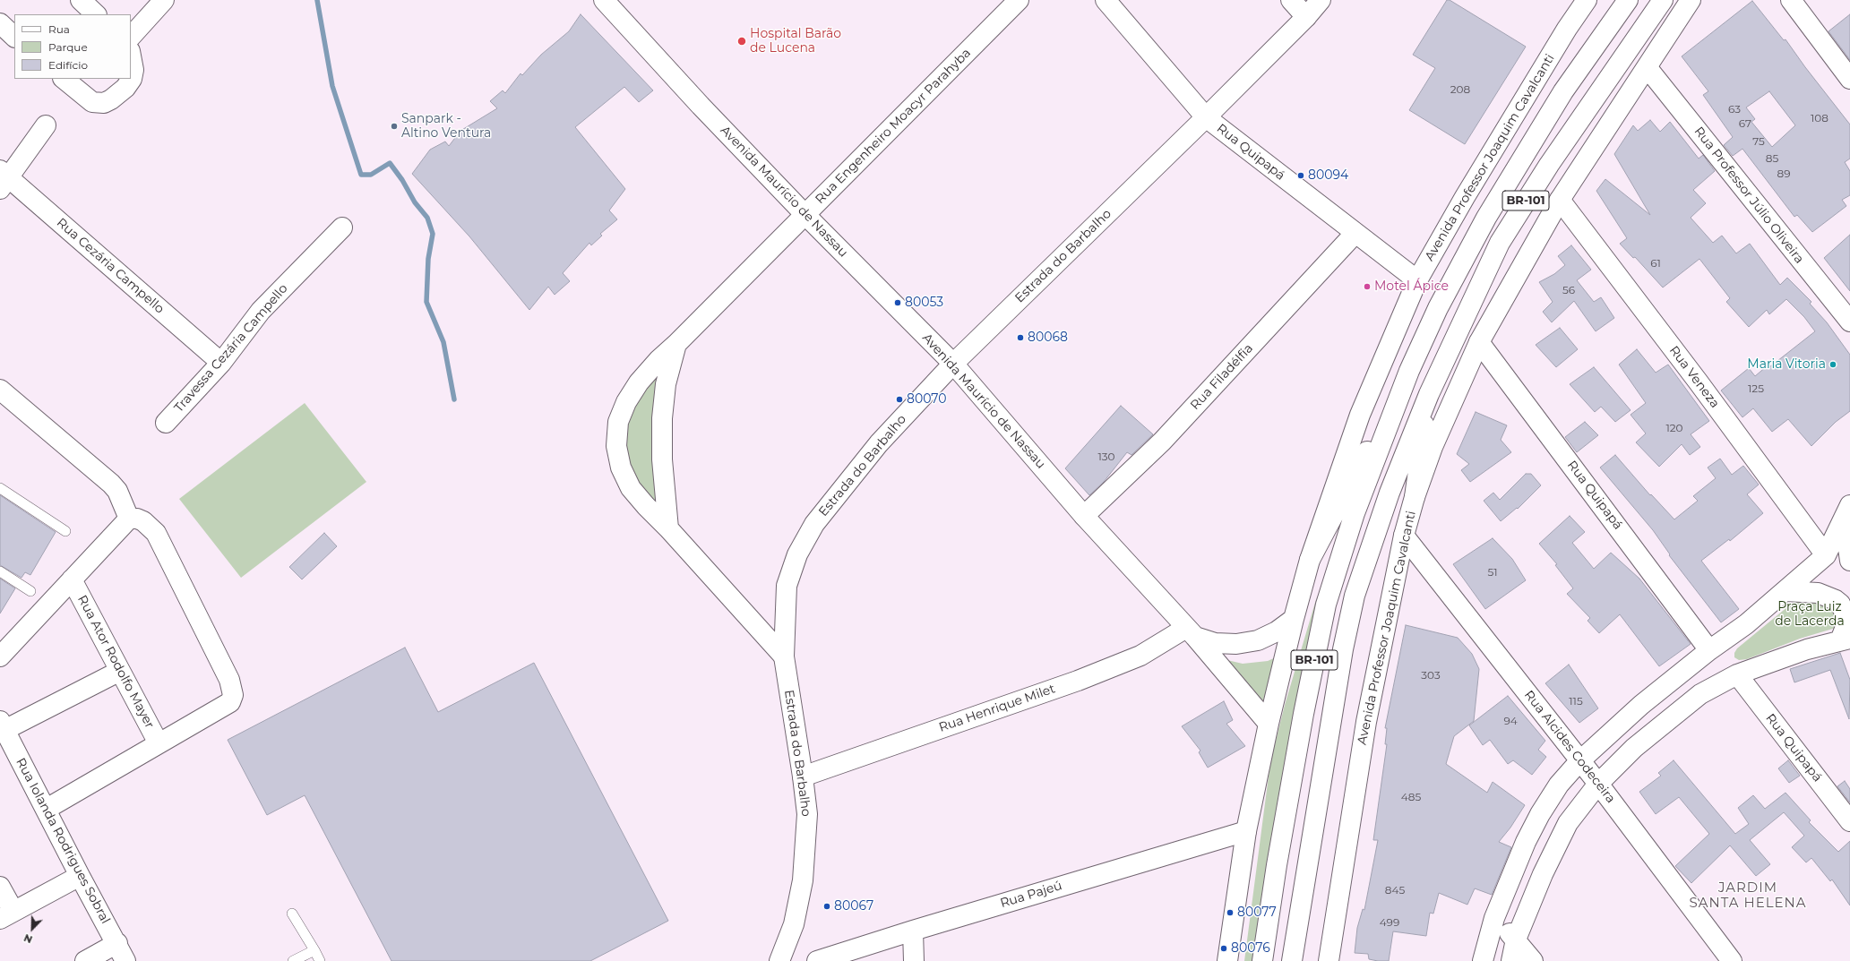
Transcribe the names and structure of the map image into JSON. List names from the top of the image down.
{
  "streets": {
    "main road": [
      "Rua Engenheiro Moacyr Parahyba",
      "Rua Quipapá",
      "Avenida Professor Joaquim Cavalcanti",
      "Avenida Maurício de Nassau",
      "Rua Professor Júlio Oliveira",
      "BR-101",
      "Estrada do Barbalho",
      "Rua Cezária Campello",
      "Travessa Cezária Campello",
      "Rua Filadélfia",
      "Rua Veneza",
      "Rua Ator Rodolfo Mayer",
      "Rua Henrique Milet",
      "Rua Alcides Codeceira",
      "Rua Iolanda Rodrigues Sobral",
      "Rua Pajeú"
    ]
  },
  "crossings": [
    ["Rua Engenheiro Moacyr Parahyba", "Avenida Maurício de Nassau"],
    ["Rua Engenheiro Moacyr Parahyba", "Estrada do Barbalho"],
    ["Rua Quipapá", "Avenida Professor Joaquim Cavalcanti"],
    ["Rua Quipapá", "Estrada do Barbalho"],
    ["Rua Quipapá", "Rua Filadélfia"],
    ["Avenida Professor Joaquim Cavalcanti", "Avenida Maurício de Nassau"],
    ["Avenida Professor Joaquim Cavalcanti", "Rua Professor Júlio Oliveira"],
    ["Avenida Professor Joaquim Cavalcanti", "Rua Veneza"],
    ["Avenida Professor Joaquim Cavalcanti", "Rua Alcides Codeceira"],
    ["Avenida Professor Joaquim Cavalcanti", "Rua Pajeú"],
    ["Avenida Maurício de Nassau", "Estrada do Barbalho"],
    ["Avenida Maurício de Nassau", "Rua Filadélfia"],
    ["Avenida Maurício de Nassau", "Rua Henrique Milet"],
    ["Estrada do Barbalho", "Rua Henrique Milet"],
    ["Rua Cezária Campello", "Travessa Cezária Campello"]
  ],
  "districts": ["JARDIM SANTA HELENA"],
  "parks": ["Praça Luiz de Lacerda"],
  "places": [
    "Hospital Barão de Lucena",
    "Sanpark - Altino Ventura",
    "80094",
    "Motel Ápice",
    "80053",
    "80068",
    "Maria Vitoria",
    "80070",
    "80067",
    "80077",
    "80076"
  ],
  "house_numbers": [
    "208",
    "63",
    "108",
    "67",
    "75",
    "85",
    "89",
    "61",
    "56",
    "125",
    "120",
    "130",
    "51",
    "303",
    "115",
    "94",
    "485",
    "845",
    "499"
  ],
  "legend": ["Rua", "Parque", "Edifício"],
  "north": "bottom left"
}
